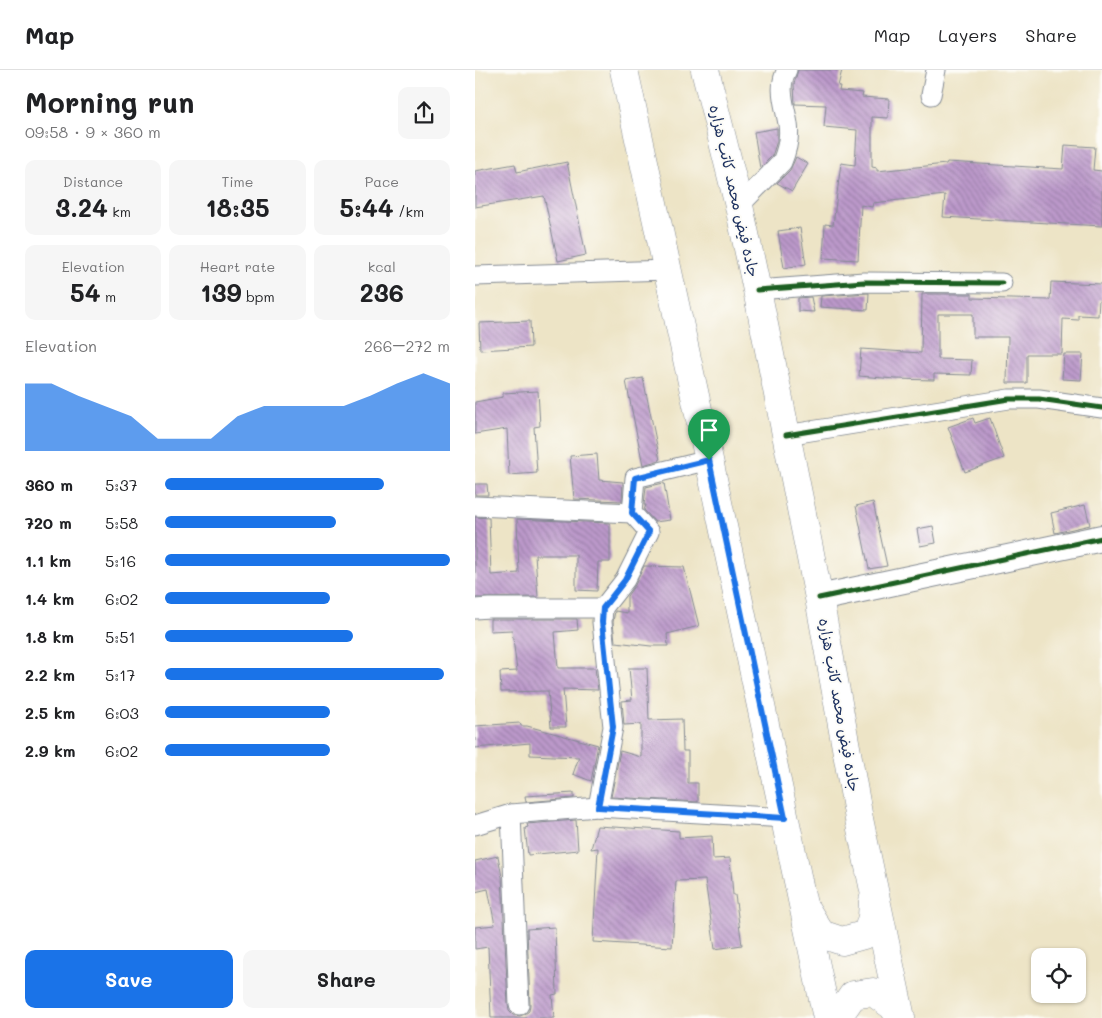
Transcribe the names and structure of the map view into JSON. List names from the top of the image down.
{
  "streets": {
    "main road": ["جاده فیض محمد کاتب هزاره"]
  },
  "page": {
    "header": "Map",
    "nav": ["Map", "Layers", "Share"],
    "heading": ["Morning run", "09:58 · 9 × 360 m"],
    "stats": [
      ["Distance", "3.24 km"],
      ["Time", "18:35"],
      ["Pace", "5:44 /km"],
      ["Elevation", "54 m"],
      ["Heart rate", "139 bpm"],
      ["kcal", "236"]
    ],
    "chart": ["Elevation", "266–272 m"],
    "list": [
      {
        "name": "360 m",
        "note": "5:37"
      },
      {
        "name": "720 m",
        "note": "5:58"
      },
      {
        "name": "1.1 km",
        "note": "5:16"
      },
      {
        "name": "1.4 km",
        "note": "6:02"
      },
      {
        "name": "1.8 km",
        "note": "5:51"
      },
      {
        "name": "2.2 km",
        "note": "5:17"
      },
      {
        "name": "2.5 km",
        "note": "6:03"
      },
      {
        "name": "2.9 km",
        "note": "6:02"
      }
    ],
    "buttons": ["Save", "Share"]
  }
}
